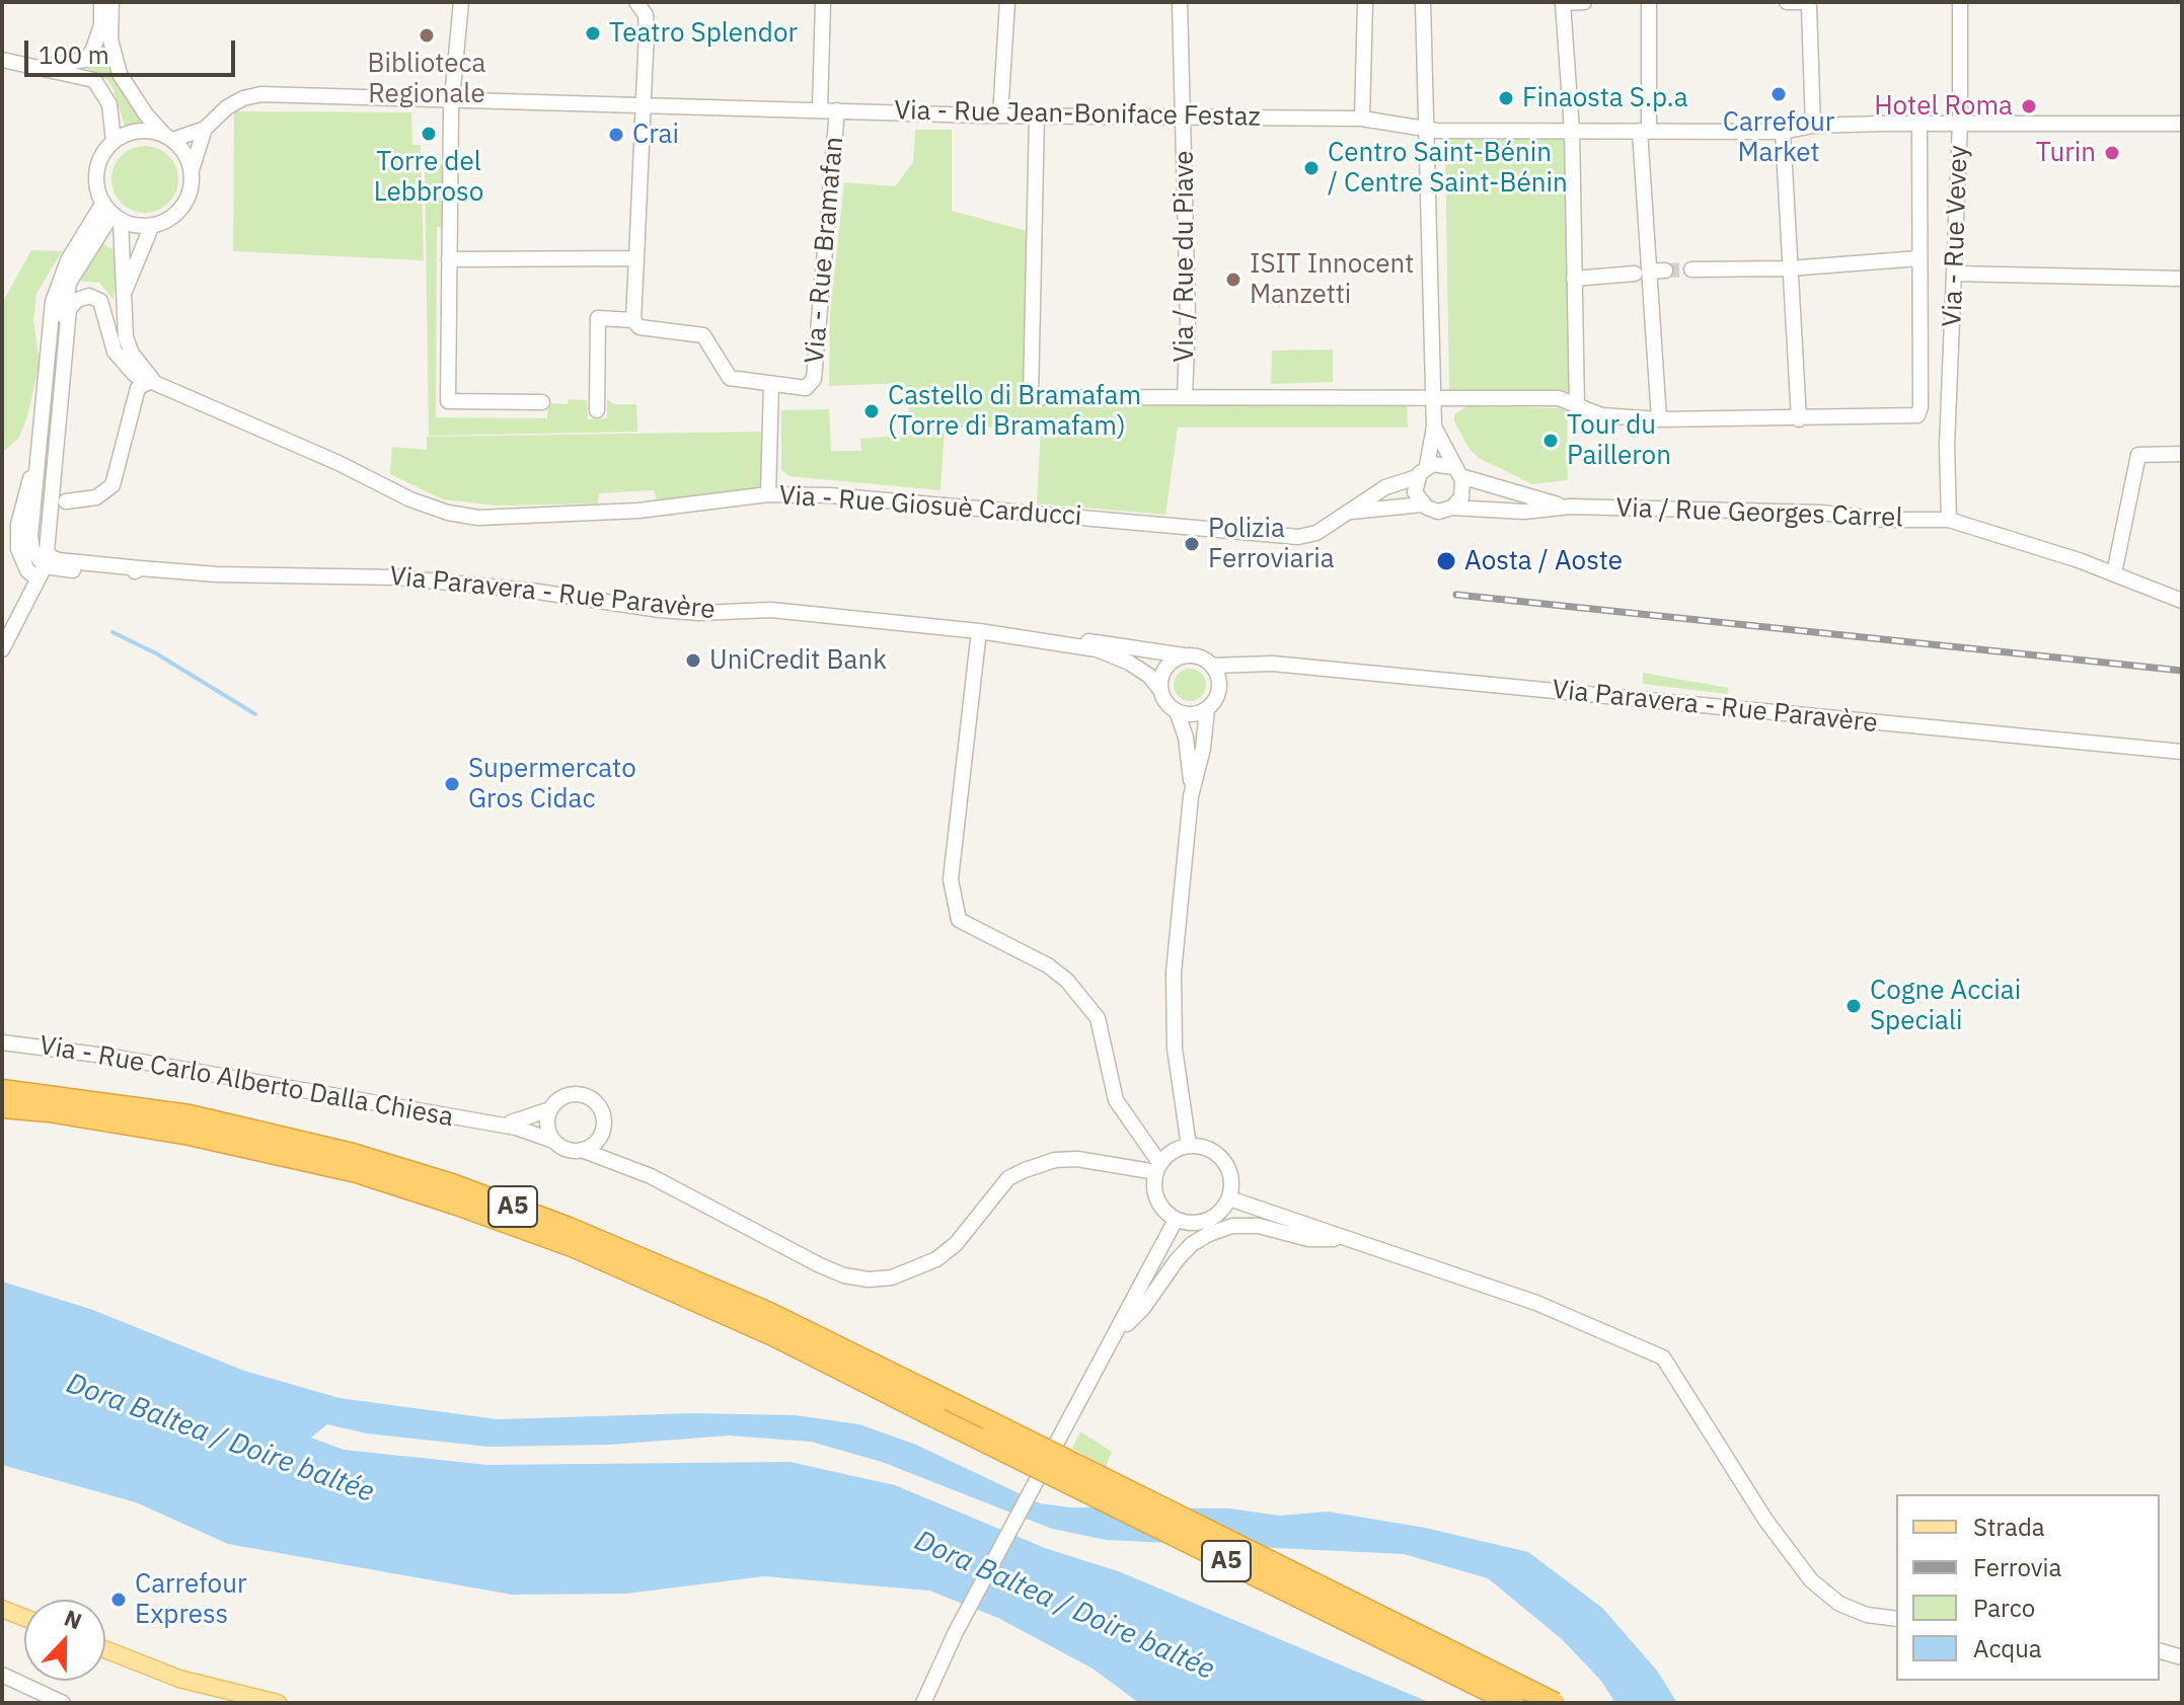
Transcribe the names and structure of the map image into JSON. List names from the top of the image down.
{
  "streets": {
    "highway": ["A5"],
    "street": [
      "Via - Rue Jean-Boniface Festaz",
      "Via - Rue Vevey",
      "Via - Rue Bramafan",
      "Via / Rue du Piave",
      "Via - Rue Giosuè Carducci",
      "Via / Rue Georges Carrel",
      "Via Paravera - Rue Paravère",
      "Via - Rue Carlo Alberto Dalla Chiesa"
    ]
  },
  "crossings": [
    ["Via - Rue Jean-Boniface Festaz", "Via - Rue Vevey"],
    ["Via - Rue Jean-Boniface Festaz", "Via - Rue Bramafan"],
    ["Via - Rue Jean-Boniface Festaz", "Via / Rue du Piave"],
    ["Via - Rue Vevey", "Via / Rue Georges Carrel"],
    ["Via - Rue Bramafan", "Via - Rue Giosuè Carducci"]
  ],
  "water": ["Dora Baltea / Doire baltée"],
  "places": [
    "Teatro Splendor",
    "Biblioteca Regionale",
    "Carrefour Market",
    "Finaosta S.p.a",
    "Hotel Roma",
    "Torre del Lebbroso",
    "Crai",
    "Turin",
    "Centro Saint-Bénin / Centre Saint-Bénin",
    "ISIT Innocent Manzetti",
    "Castello di Bramafam (Torre di Bramafam)",
    "Tour du Pailleron",
    "Polizia Ferroviaria",
    "Aosta / Aoste",
    "UniCredit Bank",
    "Supermercato Gros Cidac",
    "Cogne Acciai Speciali",
    "Carrefour Express"
  ],
  "legend": [
    "Strada",
    "Ferrovia",
    "Parco",
    "Acqua"
  ],
  "scale_bar": "100 m",
  "north": "top"
}
